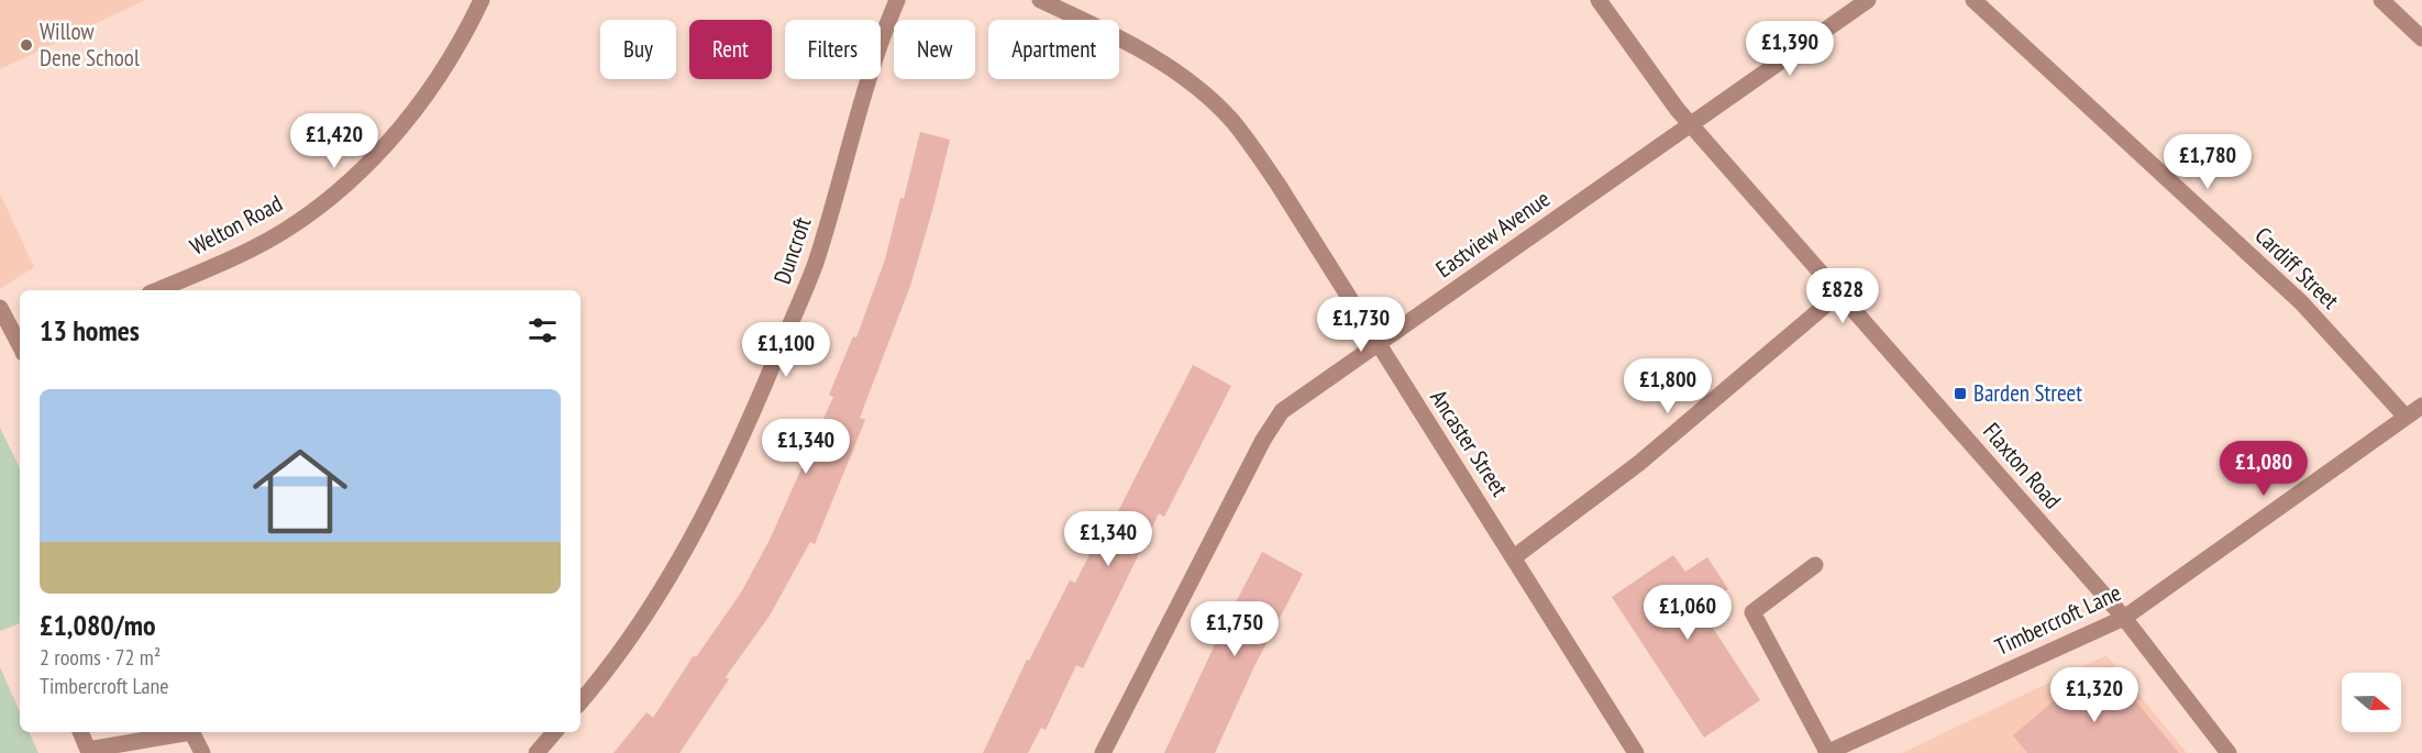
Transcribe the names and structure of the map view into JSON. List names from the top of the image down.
{
  "streets": {
    "street": [
      "Welton Road",
      "Eastview Avenue",
      "Duncroft",
      "Cardiff Street",
      "Ancaster Street",
      "Flaxton Road",
      "Timbercroft Lane"
    ]
  },
  "crossings": [
    ["Eastview Avenue", "Ancaster Street"],
    ["Eastview Avenue", "Flaxton Road"],
    ["Cardiff Street", "Timbercroft Lane"],
    ["Flaxton Road", "Timbercroft Lane"]
  ],
  "places": {
    "other": ["Willow Dene School"],
    "transit": ["Barden Street"]
  },
  "north": "right",
  "page": {
    "chip": [
      "Buy",
      "Rent",
      "Filters",
      "New",
      "Apartment"
    ],
    "price": [
      "£1,390",
      "£1,420",
      "£1,780",
      "£828",
      "£1,730",
      "£1,100",
      "£1,800",
      "£1,340",
      "£1,080",
      "£1,340",
      "£1,060",
      "£1,750",
      "£1,320"
    ],
    "heading": "13 homes",
    "list": [
      {
        "name": "£1,080/mo",
        "note": "2 rooms · 72 m² · Timbercroft Lane"
      }
    ]
  }
}
